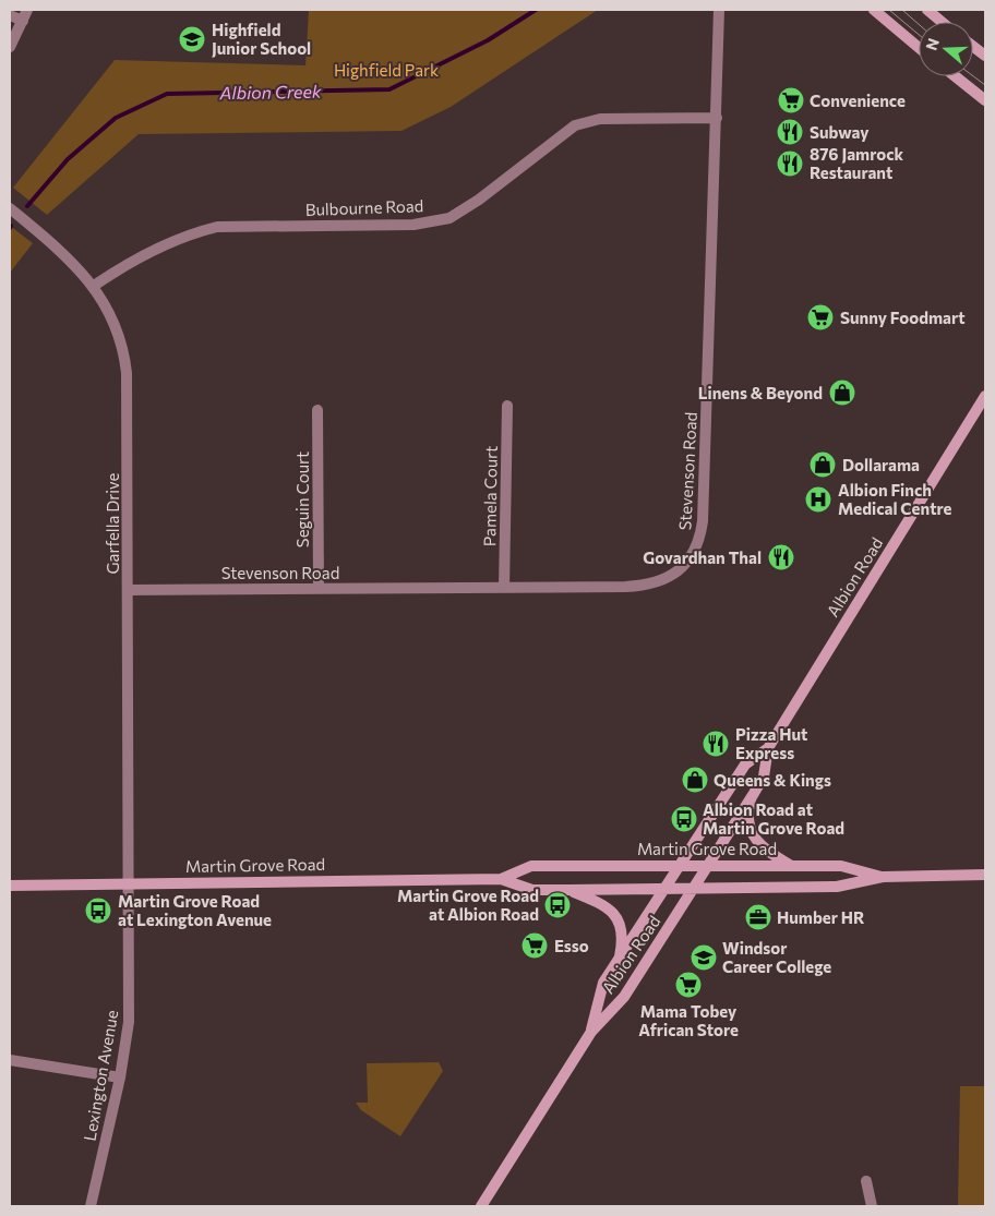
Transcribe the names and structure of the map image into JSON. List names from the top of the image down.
{
  "streets": {
    "main road": ["Albion Road", "Martin Grove Road"],
    "street": [
      "Bulbourne Road",
      "Stevenson Road",
      "Pamela Court",
      "Seguin Court",
      "Garfella Drive",
      "Lexington Avenue"
    ]
  },
  "crossings": [
    ["Bulbourne Road", "Stevenson Road"],
    ["Bulbourne Road", "Garfella Drive"],
    ["Stevenson Road", "Pamela Court"],
    ["Stevenson Road", "Seguin Court"],
    ["Stevenson Road", "Garfella Drive"],
    ["Garfella Drive", "Martin Grove Road"],
    ["Garfella Drive", "Lexington Avenue"],
    ["Albion Road", "Martin Grove Road"],
    ["Martin Grove Road", "Lexington Avenue"]
  ],
  "water": ["Albion Creek"],
  "parks": ["Highfield Park"],
  "places": {
    "school or university": ["Highfield Junior School", "Windsor Career College"],
    "supermarket": [
      "Convenience",
      "Sunny Foodmart",
      "Esso",
      "Mama Tobey African Store"
    ],
    "restaurant": [
      "Subway",
      "876 Jamrock Restaurant",
      "Govardhan Thal",
      "Pizza Hut Express"
    ],
    "shop": ["Linens & Beyond", "Dollarama", "Queens & Kings"],
    "hospital": ["Albion Finch Medical Centre"],
    "bus stop": ["Albion Road at Martin Grove Road", "Martin Grove Road at Albion Road", "Martin Grove Road at Lexington Avenue"],
    "office": ["Humber HR"]
  },
  "north": "left"
}
